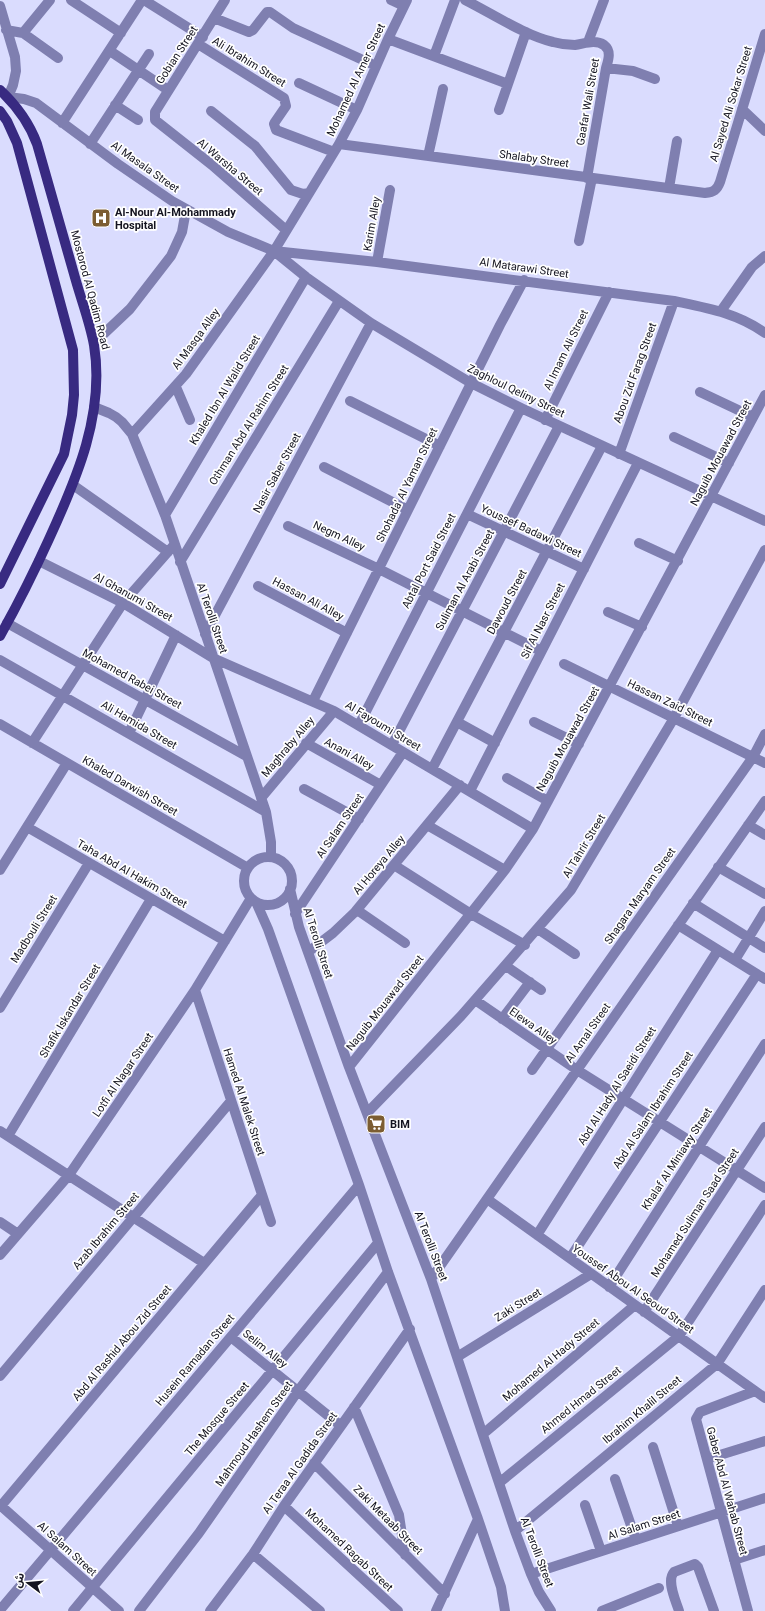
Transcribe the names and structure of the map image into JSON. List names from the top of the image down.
{
  "streets": {
    "main road": ["Mostorod Al Qadim Road"],
    "street": [
      "Gobian Street",
      "Ali Ibrahim Street",
      "Mohamed Al Amer Street",
      "Gaafar Wali Street",
      "Al Sayed Ali Sokar Street",
      "Shalaby Street",
      "Al Masala Street",
      "Al Warsha Street",
      "Karim Alley",
      "Al Matarawi Street",
      "Al Masqa Alley",
      "Al Imam Ali Street",
      "Abou Zid Farag Street",
      "Khaled Ibn Al Walid Street",
      "Zaghloul Qeliny Street",
      "Othman Abd Al Rahim Street",
      "Naguib Mouawad Street",
      "Nasir Saber Street",
      "Shohada' Al Yaman Street",
      "Youssef Badawi Street",
      "Negm Alley",
      "Abtal Port Said Street",
      "Suliman Al Arabi Street",
      "Al Ghanumi Street",
      "Hassan Ali Alley",
      "Dawoud Street",
      "Al Terolli Street",
      "Sif Al Nasr Street",
      "Mohamed Rabei Street",
      "Hassan Zaid Street",
      "Ali Hamida Street",
      "Al Fayoumi Street",
      "Maghraby Alley",
      "Anani Alley",
      "Khaled Darwish Street",
      "Al Salam Street",
      "Al Tahrir Street",
      "Al Horeya Alley",
      "Taha Abd Al Hakim Street",
      "Shagara Maryam Street",
      "Madbouli Street",
      "Shafik Iskandar Street",
      "Elewa Alley",
      "Al Amal Street",
      "Lotfi Al Nagar Street",
      "Abd Al Hady Al Saeidi Street",
      "Hamed Al Malek Street",
      "Abd Al Salam Ibrahim Street",
      "Khalaf Al Miniawy Street",
      "Mohamed Suliman Saad Street",
      "Azab Ibrahim Street",
      "Youssef Abou Al Seoud Street",
      "Zaki Street",
      "Abd Al Rashid Abou Zid Street",
      "Selim Alley",
      "Husein Ramadan Street",
      "Mohamed Al Hady Street",
      "Ahmed Hmad Street",
      "Ibrahim Khalil Street",
      "The Mosque Street",
      "Mahmoud Hashem Street",
      "Al Teraa Al Gadida Street",
      "Gaber Abd Al Wahab Street",
      "Zaki Metaab Street",
      "Mohamed Ragab Street"
    ]
  },
  "crossings": [
    ["Gobian Street", "Ali Ibrahim Street"],
    ["Gobian Street", "Al Warsha Street"],
    ["Ali Ibrahim Street", "Mohamed Al Amer Street"],
    ["Ali Ibrahim Street", "Shalaby Street"],
    ["Mohamed Al Amer Street", "Shalaby Street"],
    ["Mohamed Al Amer Street", "Al Masala Street"],
    ["Mohamed Al Amer Street", "Al Warsha Street"],
    ["Mohamed Al Amer Street", "Al Matarawi Street"],
    ["Mohamed Al Amer Street", "Al Masqa Alley"],
    ["Mohamed Al Amer Street", "Zaghloul Qeliny Street"],
    ["Gaafar Wali Street", "Shalaby Street"],
    ["Al Sayed Ali Sokar Street", "Shalaby Street"],
    ["Al Masala Street", "Al Matarawi Street"],
    ["Al Masala Street", "Mostorod Al Qadim Road"],
    ["Al Masala Street", "Al Masqa Alley"],
    ["Al Masala Street", "Zaghloul Qeliny Street"],
    ["Karim Alley", "Al Matarawi Street"],
    ["Al Matarawi Street", "Al Masqa Alley"],
    ["Al Matarawi Street", "Al Imam Ali Street"],
    ["Al Matarawi Street", "Abou Zid Farag Street"],
    ["Al Matarawi Street", "Zaghloul Qeliny Street"],
    ["Al Matarawi Street", "Shohada' Al Yaman Street"],
    ["Mostorod Al Qadim Road", "Al Ghanumi Street"],
    ["Mostorod Al Qadim Road", "Al Terolli Street"],
    ["Mostorod Al Qadim Road", "Mohamed Rabei Street"],
    ["Al Masqa Alley", "Zaghloul Qeliny Street"],
    ["Al Masqa Alley", "Al Terolli Street"],
    ["Al Imam Ali Street", "Zaghloul Qeliny Street"],
    ["Abou Zid Farag Street", "Zaghloul Qeliny Street"],
    ["Khaled Ibn Al Walid Street", "Zaghloul Qeliny Street"],
    ["Khaled Ibn Al Walid Street", "Al Terolli Street"],
    ["Zaghloul Qeliny Street", "Othman Abd Al Rahim Street"],
    ["Zaghloul Qeliny Street", "Naguib Mouawad Street"],
    ["Zaghloul Qeliny Street", "Nasir Saber Street"],
    ["Zaghloul Qeliny Street", "Shohada' Al Yaman Street"],
    ["Zaghloul Qeliny Street", "Abtal Port Said Street"],
    ["Zaghloul Qeliny Street", "Suliman Al Arabi Street"],
    ["Zaghloul Qeliny Street", "Dawoud Street"],
    ["Zaghloul Qeliny Street", "Sif Al Nasr Street"],
    ["Othman Abd Al Rahim Street", "Al Terolli Street"],
    ["Naguib Mouawad Street", "Al Terolli Street"],
    ["Naguib Mouawad Street", "Hassan Zaid Street"],
    ["Naguib Mouawad Street", "Al Fayoumi Street"],
    ["Nasir Saber Street", "Al Terolli Street"],
    ["Shohada' Al Yaman Street", "Negm Alley"],
    ["Shohada' Al Yaman Street", "Hassan Ali Alley"],
    ["Shohada' Al Yaman Street", "Al Fayoumi Street"],
    ["Youssef Badawi Street", "Abtal Port Said Street"],
    ["Youssef Badawi Street", "Suliman Al Arabi Street"],
    ["Youssef Badawi Street", "Dawoud Street"],
    ["Youssef Badawi Street", "Sif Al Nasr Street"],
    ["Negm Alley", "Abtal Port Said Street"],
    ["Negm Alley", "Suliman Al Arabi Street"],
    ["Negm Alley", "Dawoud Street"],
    ["Negm Alley", "Sif Al Nasr Street"],
    ["Abtal Port Said Street", "Al Fayoumi Street"],
    ["Suliman Al Arabi Street", "Al Fayoumi Street"],
    ["Al Ghanumi Street", "Al Terolli Street"],
    ["Al Ghanumi Street", "Al Fayoumi Street"],
    ["Dawoud Street", "Al Fayoumi Street"],
    ["Al Terolli Street", "Mohamed Rabei Street"],
    ["Al Terolli Street", "Ali Hamida Street"],
    ["Al Terolli Street", "Al Fayoumi Street"],
    ["Al Terolli Street", "Maghraby Alley"],
    ["Al Terolli Street", "Khaled Darwish Street"],
    ["Al Terolli Street", "Al Salam Street"],
    ["Al Terolli Street", "Al Tahrir Street"],
    ["Al Terolli Street", "Al Horeya Alley"],
    ["Al Terolli Street", "Al Amal Street"],
    ["Al Terolli Street", "Lotfi Al Nagar Street"],
    ["Al Terolli Street", "Zaki Street"],
    ["Al Terolli Street", "Mohamed Al Hady Street"],
    ["Al Terolli Street", "Ahmed Hmad Street"],
    ["Al Terolli Street", "Ibrahim Khalil Street"],
    ["Sif Al Nasr Street", "Al Fayoumi Street"],
    ["Hassan Zaid Street", "Al Tahrir Street"],
    ["Hassan Zaid Street", "Shagara Maryam Street"],
    ["Al Fayoumi Street", "Maghraby Alley"],
    ["Al Fayoumi Street", "Al Salam Street"],
    ["Al Fayoumi Street", "Al Horeya Alley"],
    ["Maghraby Alley", "Anani Alley"],
    ["Anani Alley", "Al Salam Street"],
    ["Khaled Darwish Street", "Lotfi Al Nagar Street"],
    ["Al Salam Street", "Abd Al Rashid Abou Zid Street"],
    ["Al Salam Street", "Husein Ramadan Street"],
    ["Al Salam Street", "The Mosque Street"],
    ["Al Salam Street", "Gaber Abd Al Wahab Street"],
    ["Al Tahrir Street", "Elewa Alley"],
    ["Taha Abd Al Hakim Street", "Madbouli Street"],
    ["Taha Abd Al Hakim Street", "Shafik Iskandar Street"],
    ["Taha Abd Al Hakim Street", "Lotfi Al Nagar Street"],
    ["Shagara Maryam Street", "Elewa Alley"],
    ["Elewa Alley", "Al Amal Street"],
    ["Elewa Alley", "Abd Al Hady Al Saeidi Street"],
    ["Elewa Alley", "Abd Al Salam Ibrahim Street"],
    ["Elewa Alley", "Khalaf Al Miniawy Street"],
    ["Elewa Alley", "Mohamed Suliman Saad Street"],
    ["Al Amal Street", "Youssef Abou Al Seoud Street"],
    ["Lotfi Al Nagar Street", "Hamed Al Malek Street"],
    ["Abd Al Hady Al Saeidi Street", "Youssef Abou Al Seoud Street"],
    ["Hamed Al Malek Street", "Azab Ibrahim Street"],
    ["Hamed Al Malek Street", "Abd Al Rashid Abou Zid Street"],
    ["Abd Al Salam Ibrahim Street", "Youssef Abou Al Seoud Street"],
    ["Khalaf Al Miniawy Street", "Youssef Abou Al Seoud Street"],
    ["Mohamed Suliman Saad Street", "Youssef Abou Al Seoud Street"],
    ["Youssef Abou Al Seoud Street", "Zaki Street"],
    ["Youssef Abou Al Seoud Street", "Mohamed Al Hady Street"],
    ["Youssef Abou Al Seoud Street", "Ahmed Hmad Street"],
    ["Youssef Abou Al Seoud Street", "Ibrahim Khalil Street"],
    ["Youssef Abou Al Seoud Street", "Gaber Abd Al Wahab Street"],
    ["Selim Alley", "Husein Ramadan Street"],
    ["Selim Alley", "The Mosque Street"],
    ["Selim Alley", "Mahmoud Hashem Street"],
    ["Selim Alley", "Al Teraa Al Gadida Street"],
    ["Al Teraa Al Gadida Street", "Zaki Metaab Street"],
    ["Al Teraa Al Gadida Street", "Mohamed Ragab Street"]
  ],
  "places": {
    "hospital": ["Al-Nour Al-Mohammady Hospital"],
    "supermarket": ["BIM"]
  },
  "north": "left"
}
